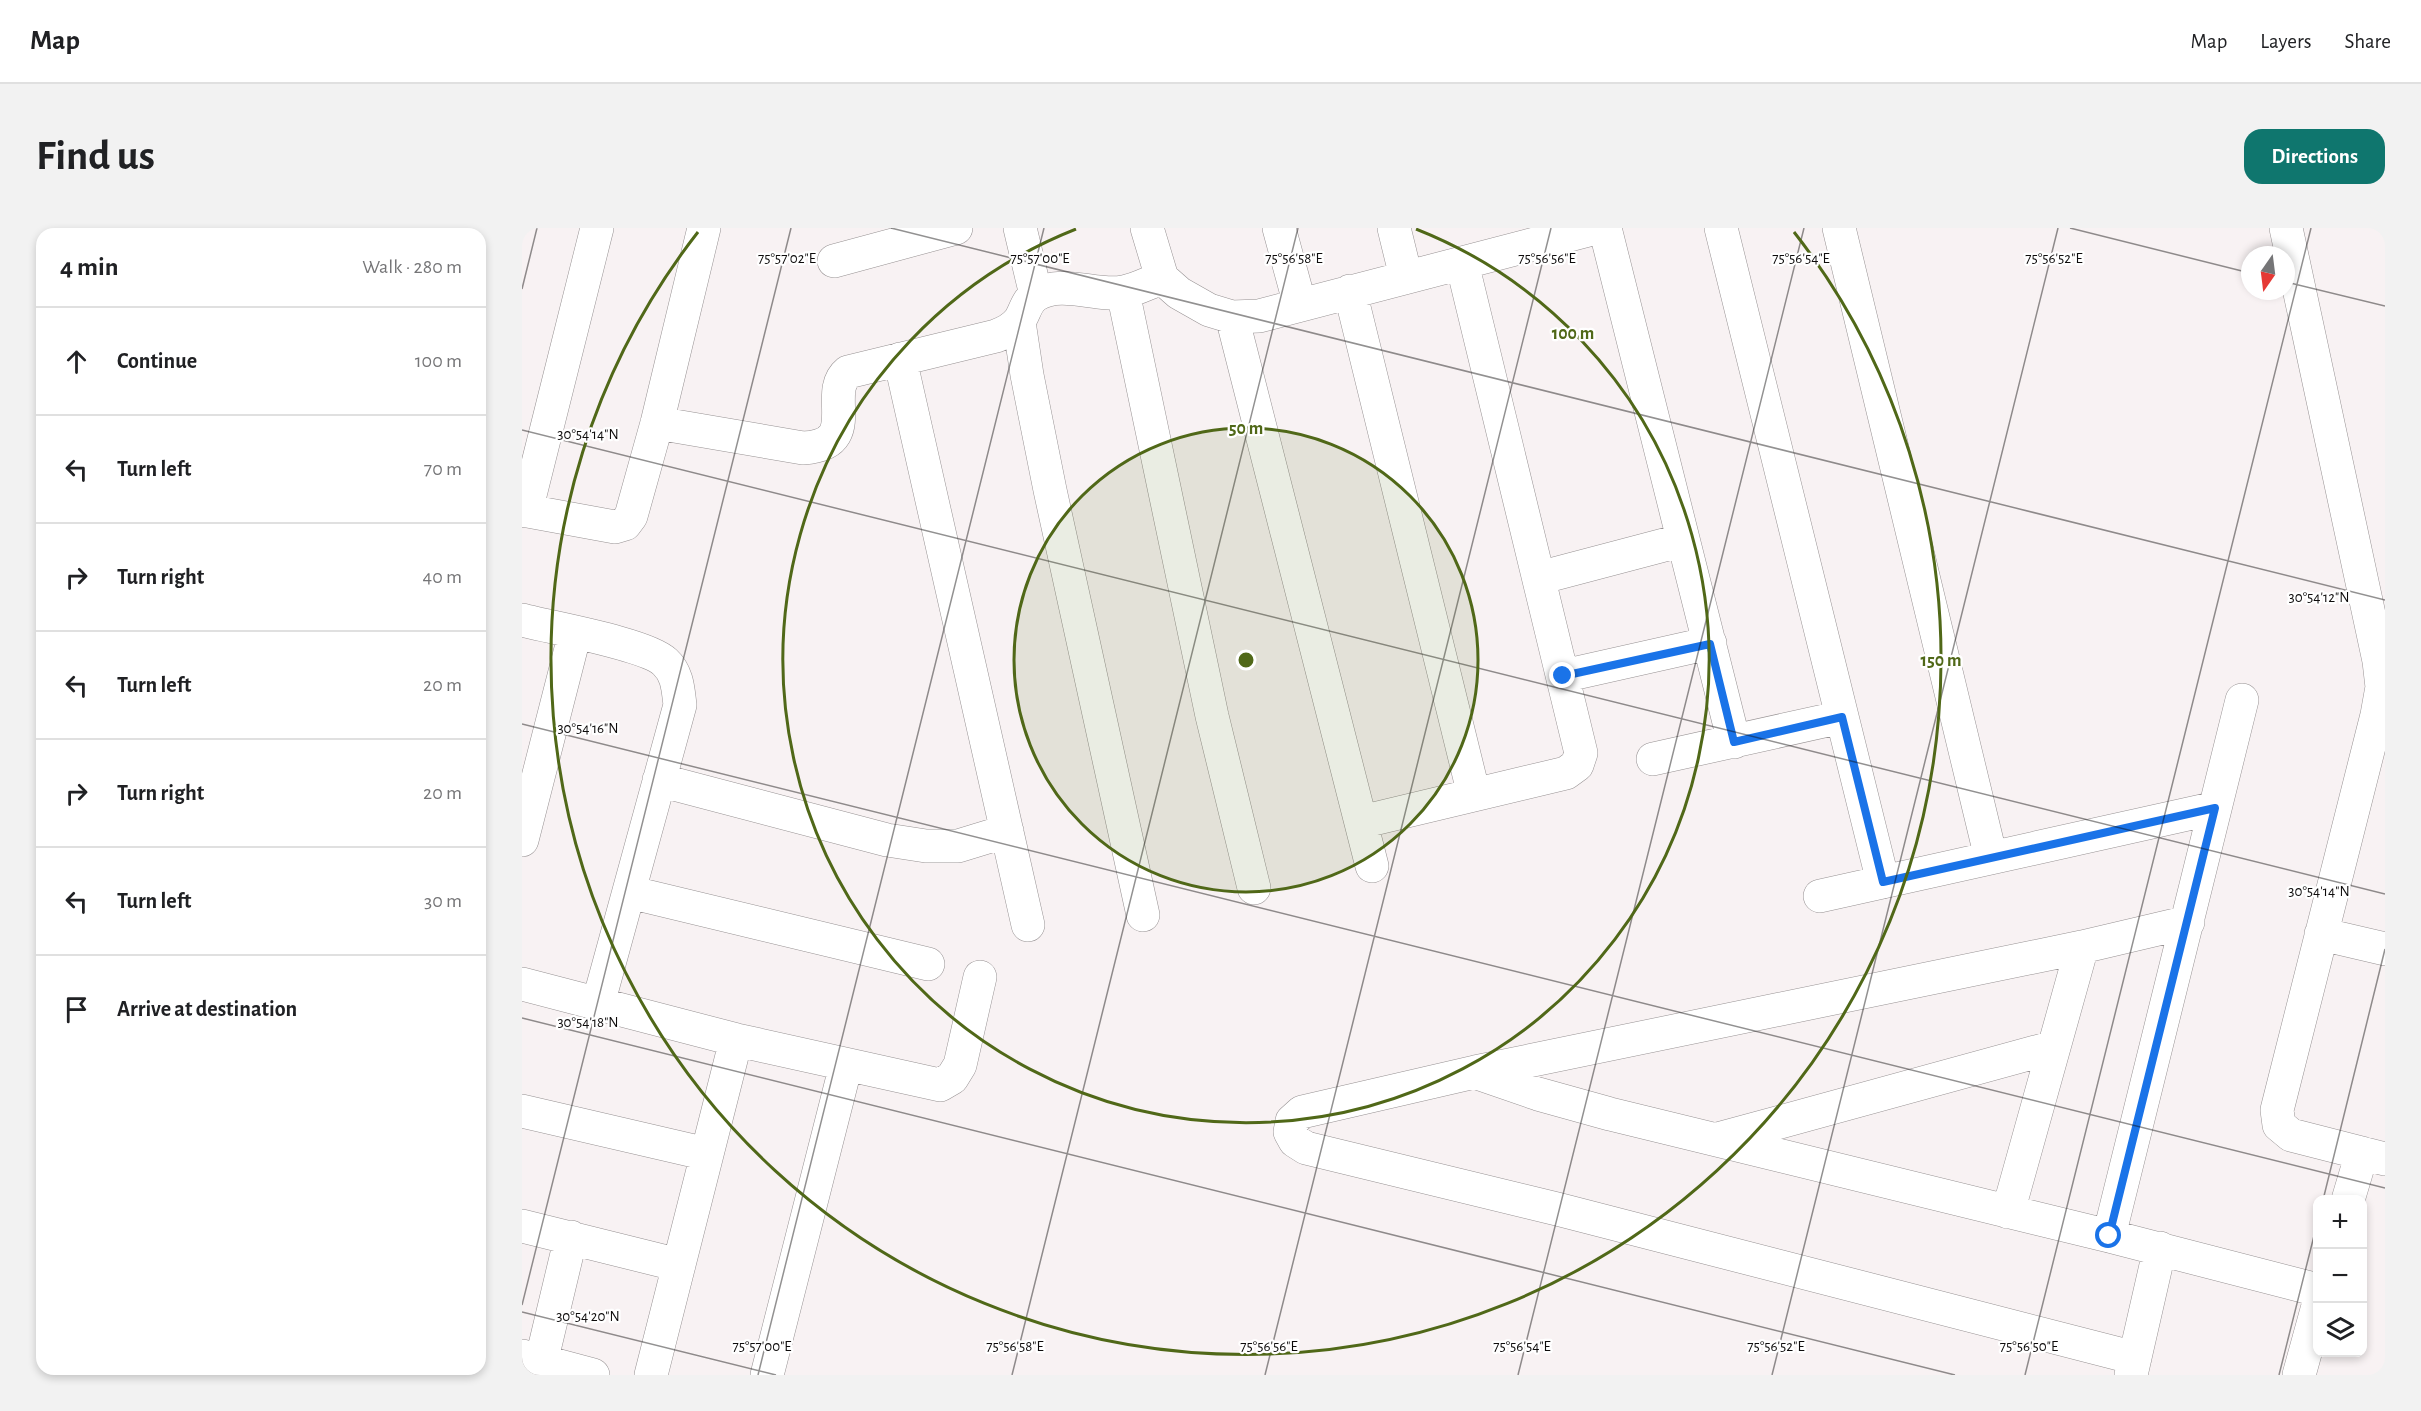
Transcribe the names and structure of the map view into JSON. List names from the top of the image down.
{
  "north": "bottom",
  "page": {
    "header": "Map",
    "nav": ["Map", "Layers", "Share"],
    "buttons": "Directions",
    "title": "Find us",
    "heading": ["4 min", "Walk · 280 m"],
    "list": [
      ["Continue", "100 m"],
      ["Turn left", "70 m"],
      ["Turn right", "40 m"],
      ["Turn left", "20 m"],
      ["Turn right", "20 m"],
      ["Turn left", "30 m"],
      "Arrive at destination"
    ],
    "map_buttons": ["+", "−"]
  },
  "coordinates": [
    "75°57'02\"E",
    "75°57'00\"E",
    "75°56'58\"E",
    "75°56'56\"E",
    "75°56'54\"E",
    "75°56'52\"E",
    "30°54'14\"N",
    "30°54'12\"N",
    "30°54'16\"N",
    "30°54'18\"N",
    "30°54'20\"N",
    "75°56'50\"E"
  ],
  "rings": ["100 m", "50 m", "150 m"]
}
